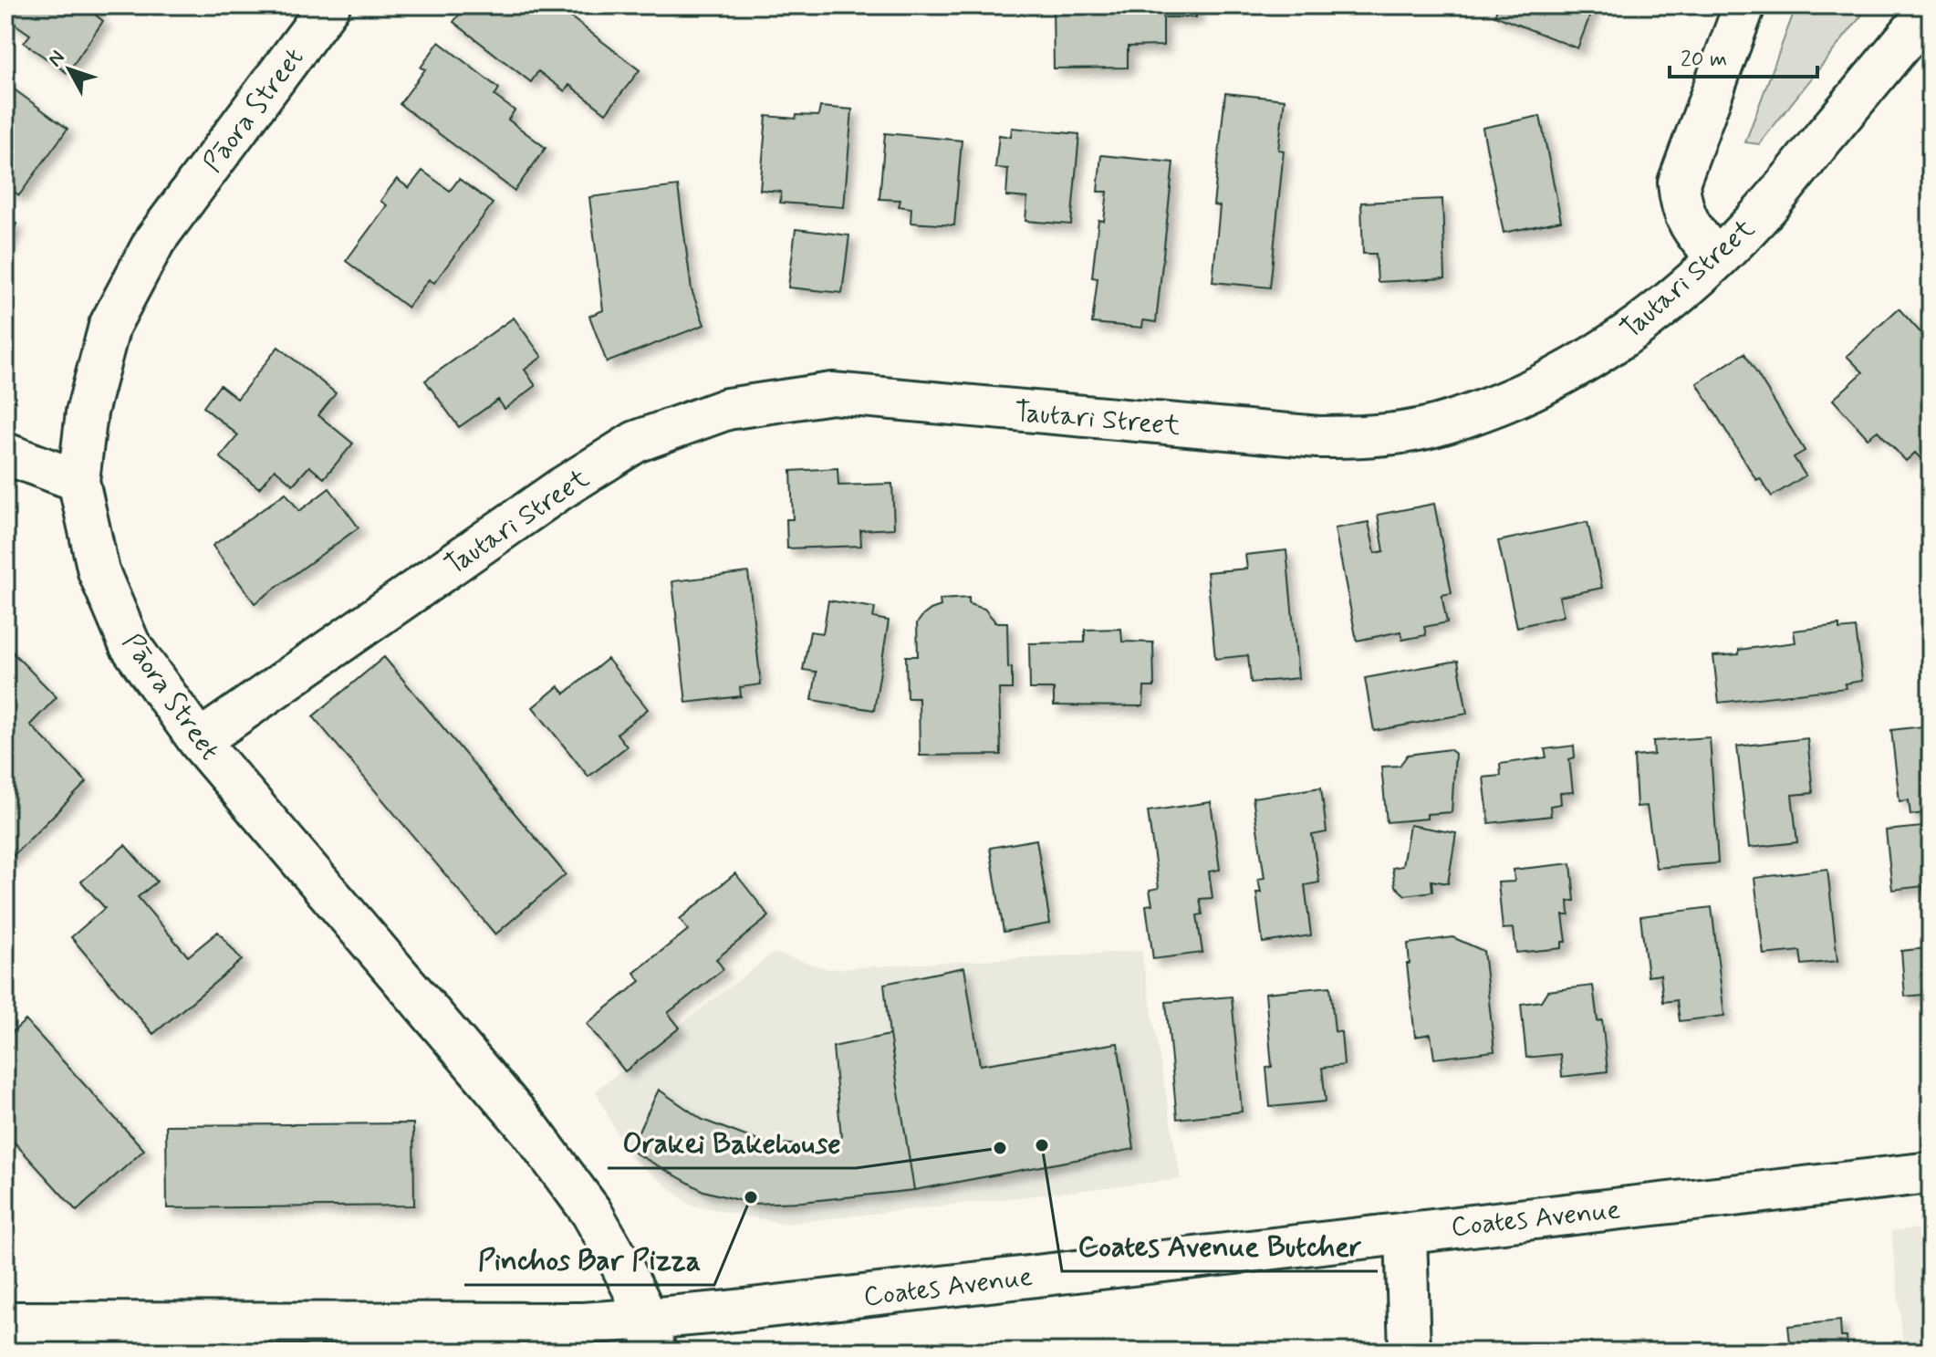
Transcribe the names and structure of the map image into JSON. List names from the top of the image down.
{
  "streets": {
    "street": ["Pāora Street", "Tautari Street", "Coates Avenue"]
  },
  "crossings": [
    ["Pāora Street", "Tautari Street"],
    ["Pāora Street", "Coates Avenue"]
  ],
  "places": ["Coates Avenue Butcher", "Orakei Bakehouse", "Pinchos Bar Pizza"],
  "scale_bar": "20 m",
  "north": "top left"
}
